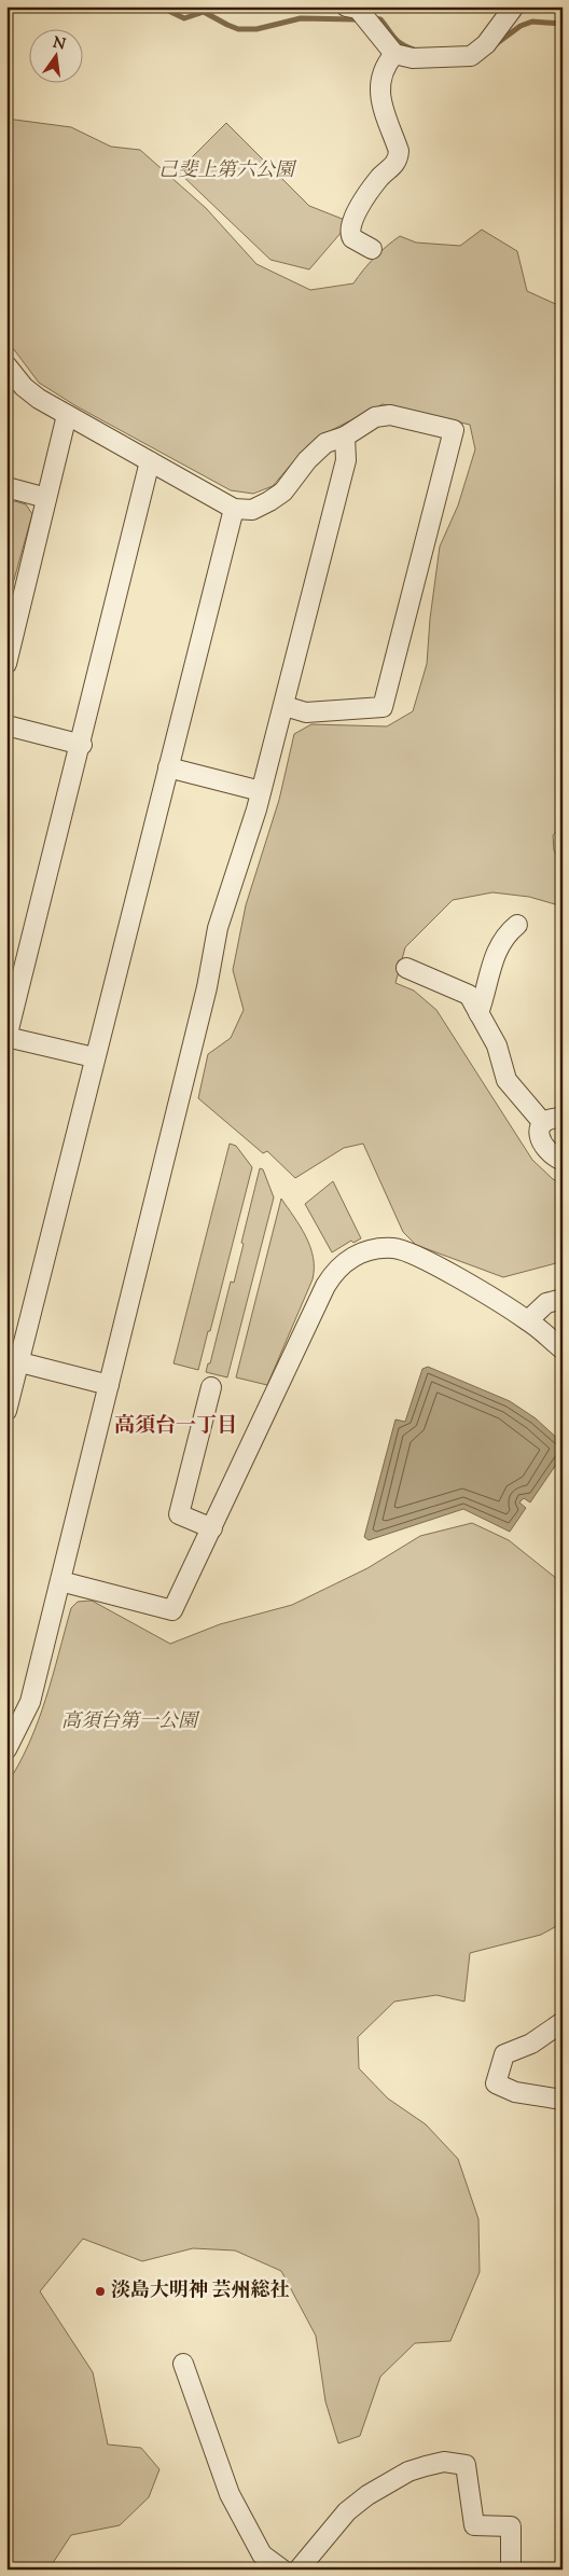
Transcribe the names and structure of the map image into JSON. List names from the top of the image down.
{
  "districts": ["高須台一丁目"],
  "parks": ["己斐上第六公園", "高須台第一公園"],
  "places": ["淡島大明神 芸州総社"],
  "north": "top"
}
